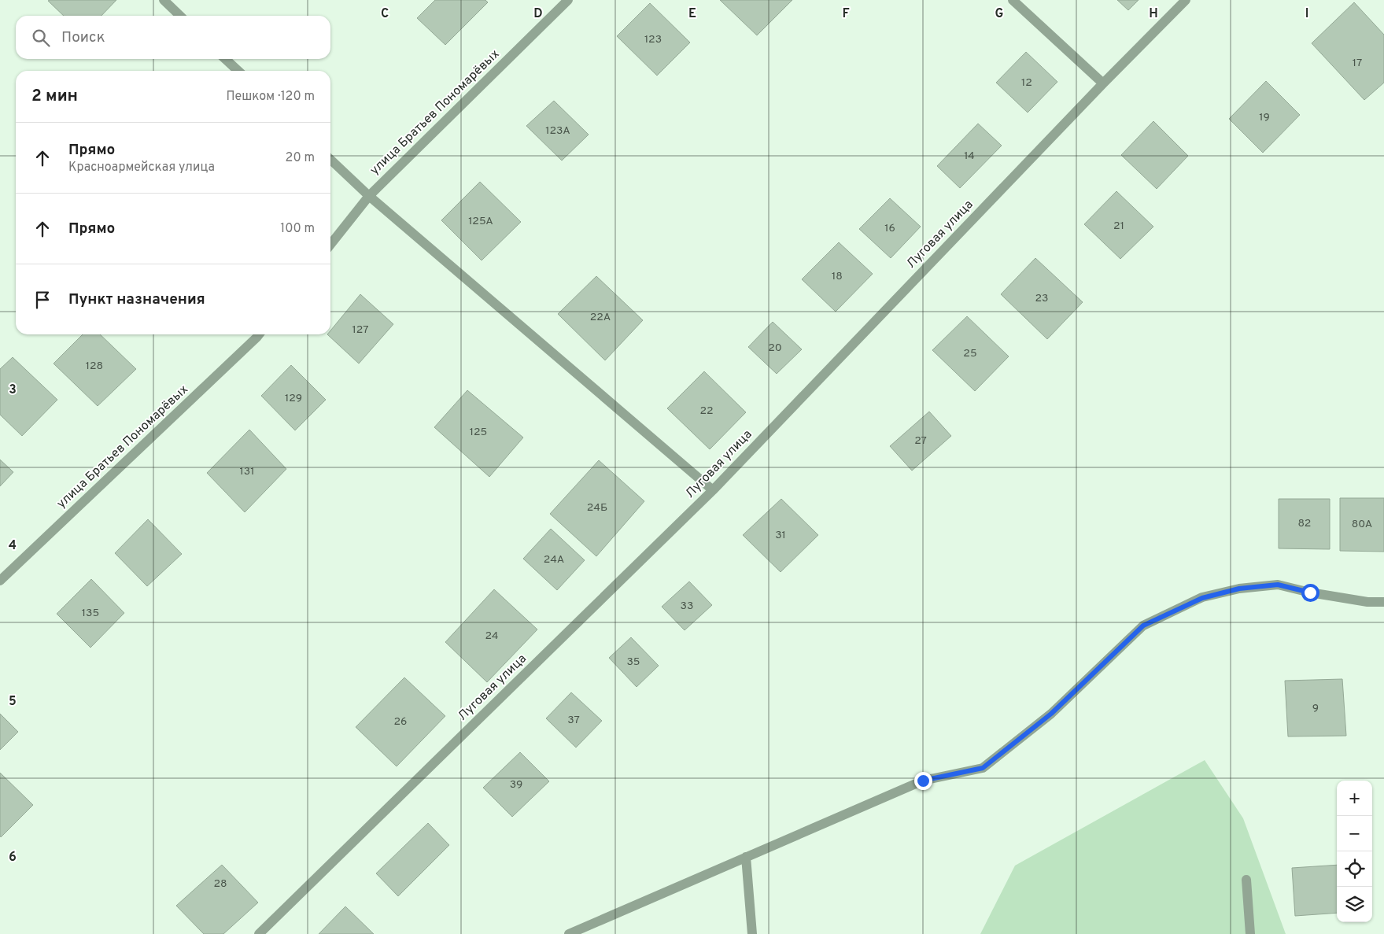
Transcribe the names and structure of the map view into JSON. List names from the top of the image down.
{
  "streets": {
    "street": ["улица Братьев Пономарёвых", "Луговая улица"]
  },
  "house_numbers": [
    "123",
    "17",
    "12",
    "19",
    "123А",
    "14",
    "125А",
    "21",
    "16",
    "18",
    "23",
    "22А",
    "127",
    "20",
    "25",
    "128",
    "129",
    "22",
    "125",
    "27",
    "131",
    "24Б",
    "82",
    "80А",
    "31",
    "24А",
    "33",
    "135",
    "24",
    "35",
    "9",
    "37",
    "26",
    "39",
    "28"
  ],
  "page": {
    "search": "Поиск",
    "heading": ["2 мин", "Пешком · 120 m"],
    "list": [
      ["Прямо", "Красноармейская улица", "20 m"],
      ["Прямо", "100 m"],
      "Пункт назначения"
    ],
    "map_buttons": ["+", "−"]
  },
  "grid": {
    "columns": [
      "C",
      "D",
      "E",
      "F",
      "G",
      "H",
      "I"
    ],
    "rows": [
      "3",
      "4",
      "5",
      "6"
    ]
  }
}
